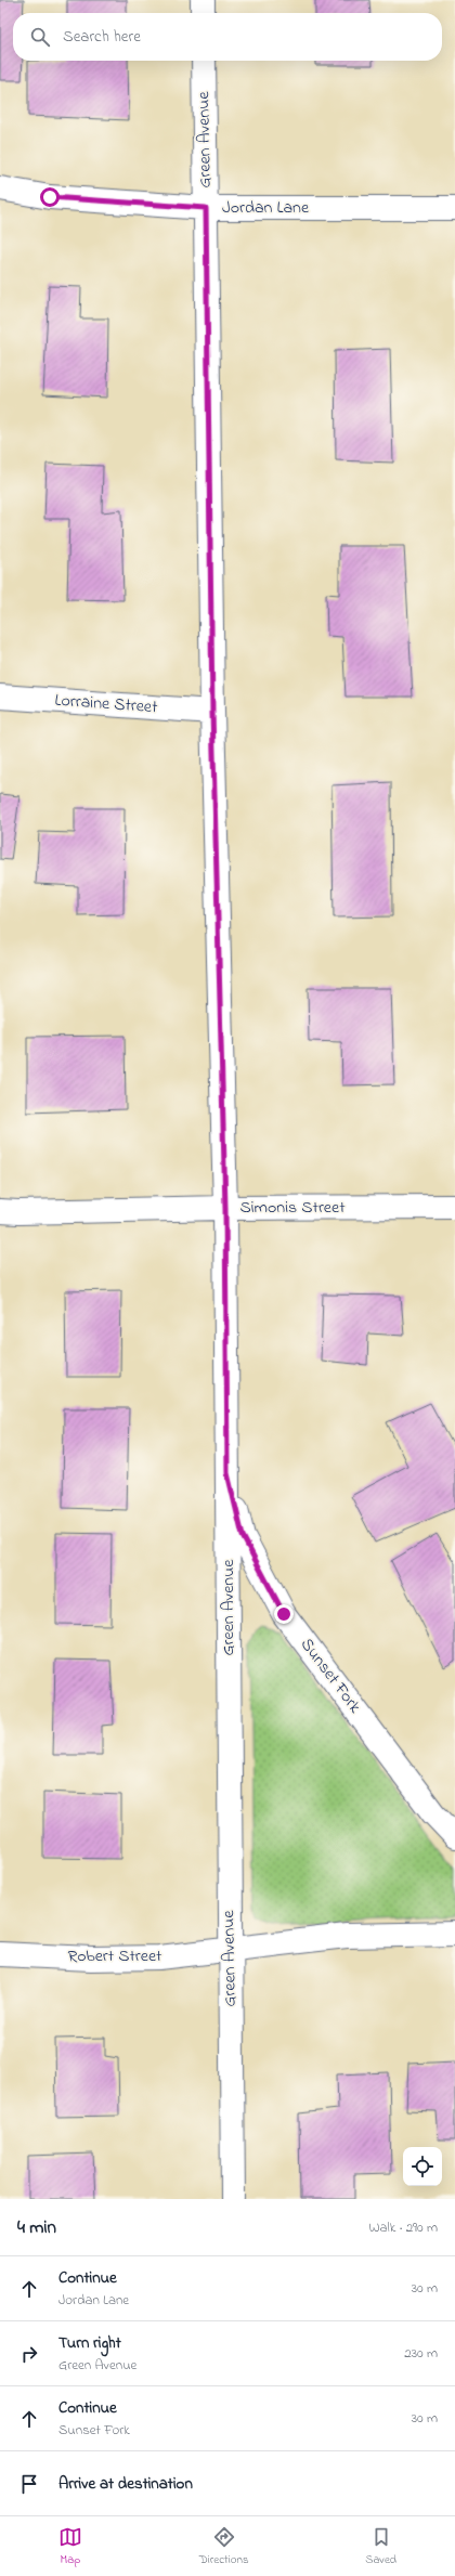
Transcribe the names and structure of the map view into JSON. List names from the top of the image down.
{
  "streets": {
    "street": [
      "Green Avenue",
      "Jordan Lane",
      "Lorraine Street",
      "Simonis Street",
      "Sunset Fork",
      "Robert Street"
    ]
  },
  "crossings": [
    ["Green Avenue", "Jordan Lane"],
    ["Green Avenue", "Lorraine Street"],
    ["Green Avenue", "Simonis Street"],
    ["Green Avenue", "Sunset Fork"],
    ["Green Avenue", "Robert Street"]
  ],
  "page": {
    "search": "Search here",
    "heading": ["4 min", "Walk · 290 m"],
    "list": [
      ["Continue", "Jordan Lane", "30 m"],
      ["Turn right", "Green Avenue", "230 m"],
      ["Continue", "Sunset Fork", "30 m"],
      "Arrive at destination"
    ],
    "nav": ["Map", "Directions", "Saved"]
  }
}
